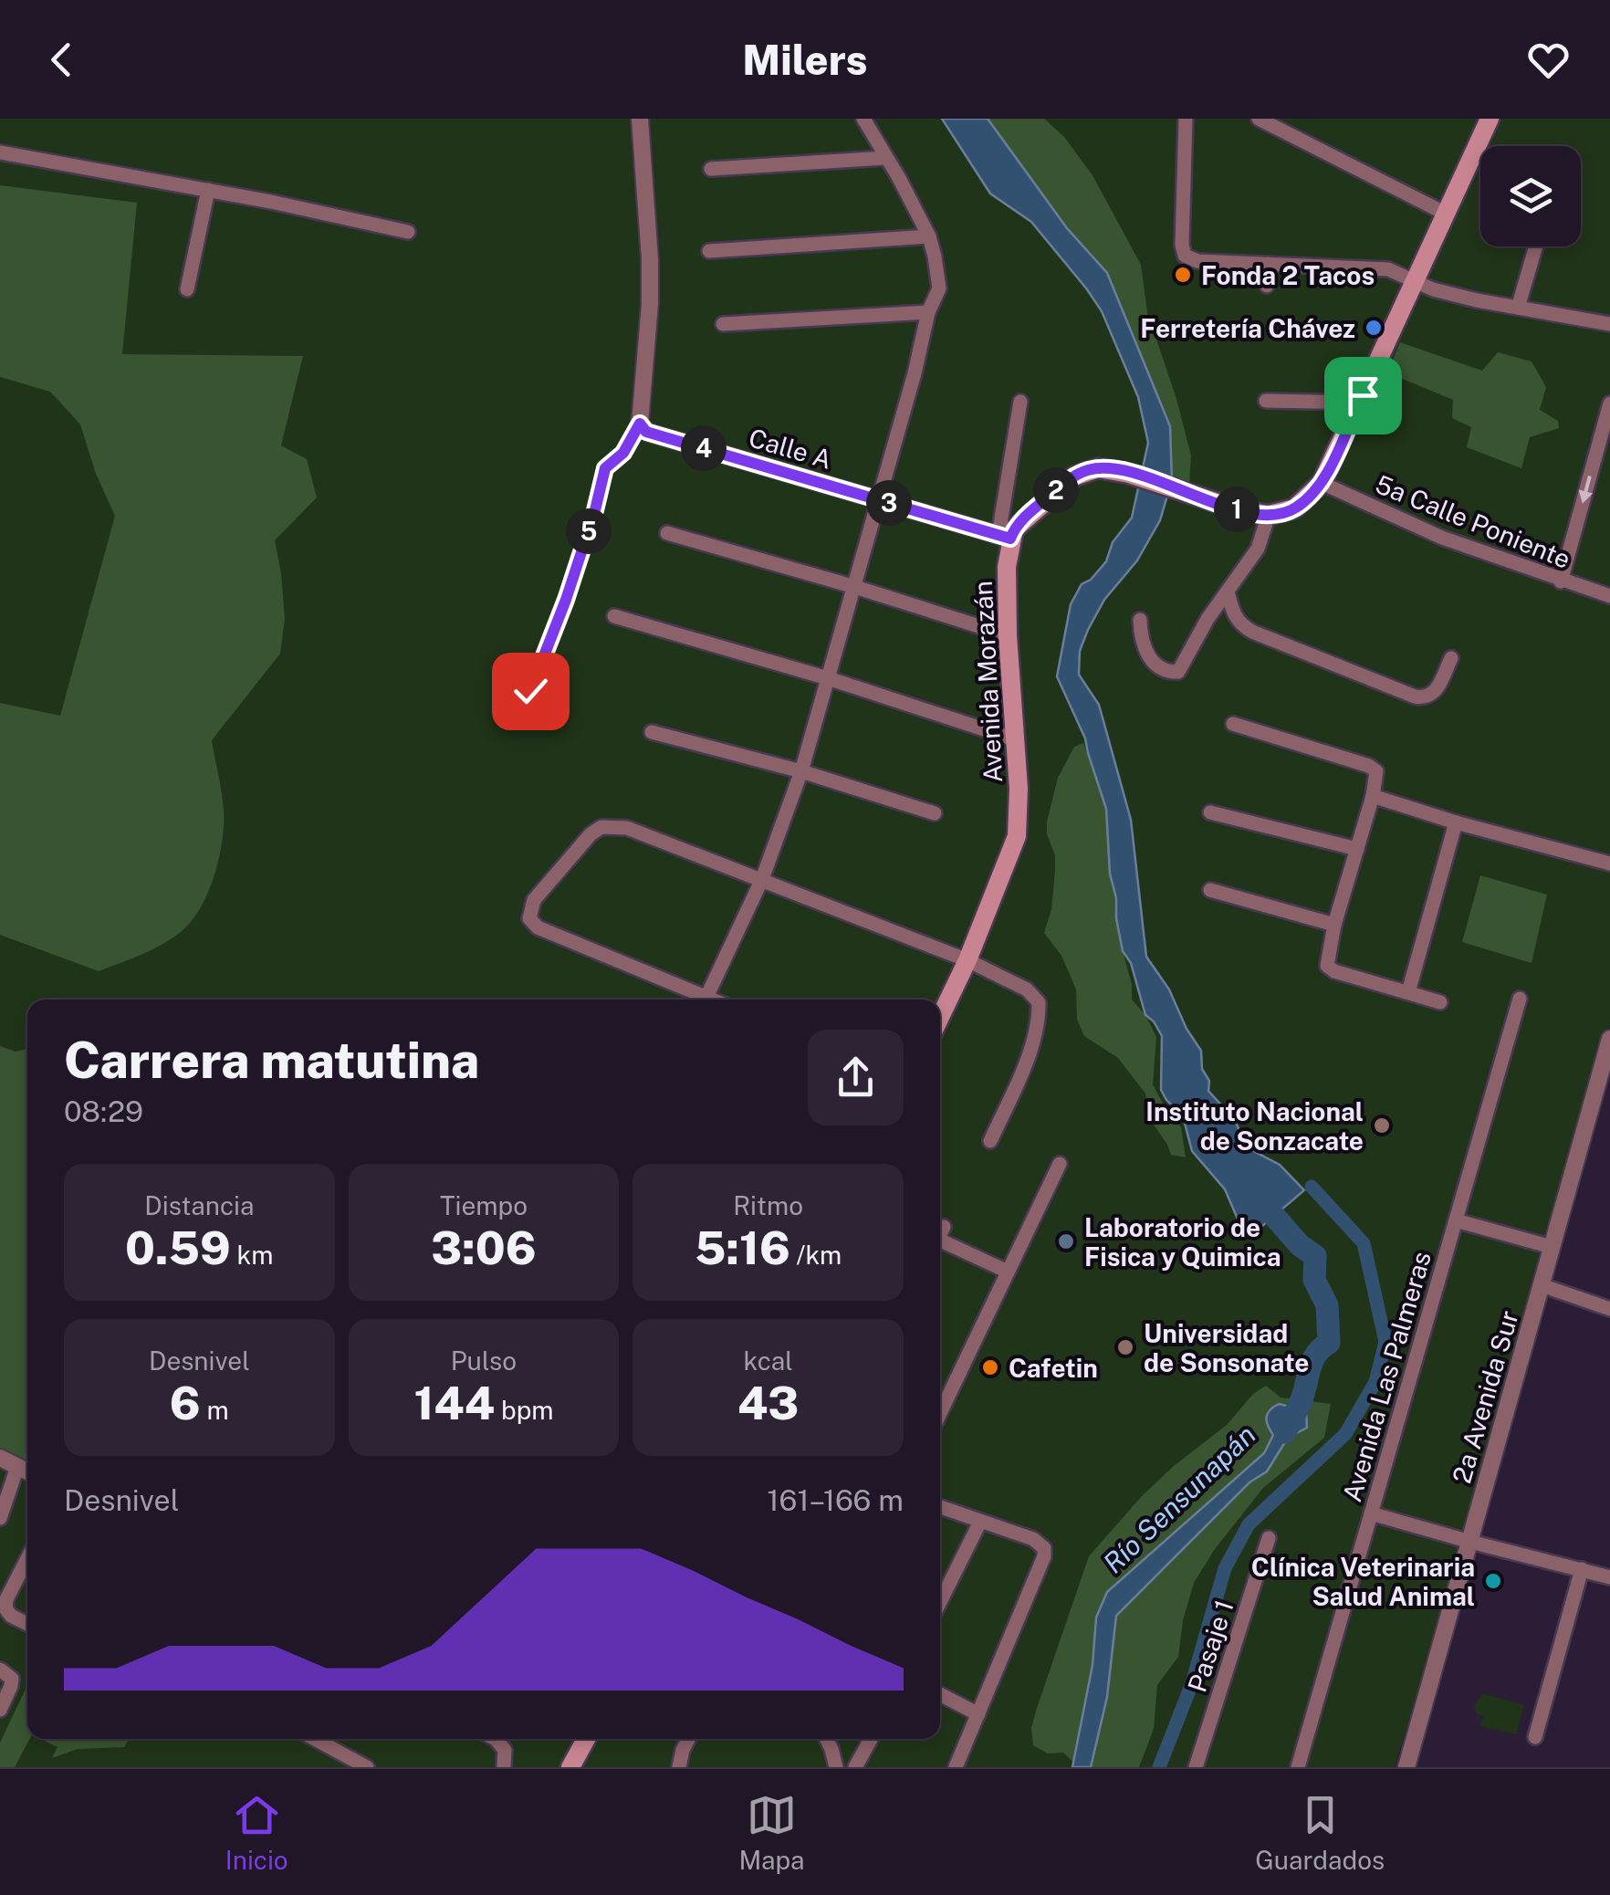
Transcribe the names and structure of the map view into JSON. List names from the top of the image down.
{
  "streets": {
    "main road": ["Avenida Morazán"],
    "street": [
      "Calle A",
      "5a Calle Poniente",
      "Avenida Las Palmeras",
      "2a Avenida Sur",
      "Pasaje 1"
    ]
  },
  "crossings": [
    ["Calle A", "Avenida Morazán"]
  ],
  "water": ["Río Sensunapán"],
  "places": [
    "Fonda 2 Tacos",
    "Ferretería Chávez",
    "Instituto Nacional de Sonzacate",
    "Laboratorio de Fisica y Quimica",
    "Universidad de Sonsonate",
    "Cafetin",
    "Clínica Veterinaria Salud Animal"
  ],
  "page": {
    "header": "Milers",
    "pins": [
      "4",
      "2",
      "3",
      "1",
      "5"
    ],
    "heading": ["Carrera matutina", "08:29"],
    "stats": [
      ["Distancia", "0.59 km"],
      ["Tiempo", "3:06"],
      ["Ritmo", "5:16 /km"],
      ["Desnivel", "6 m"],
      ["Pulso", "144 bpm"],
      ["kcal", "43"]
    ],
    "chart": ["Desnivel", "161–166 m"],
    "tabs": ["Inicio", "Mapa", "Guardados"]
  }
}
